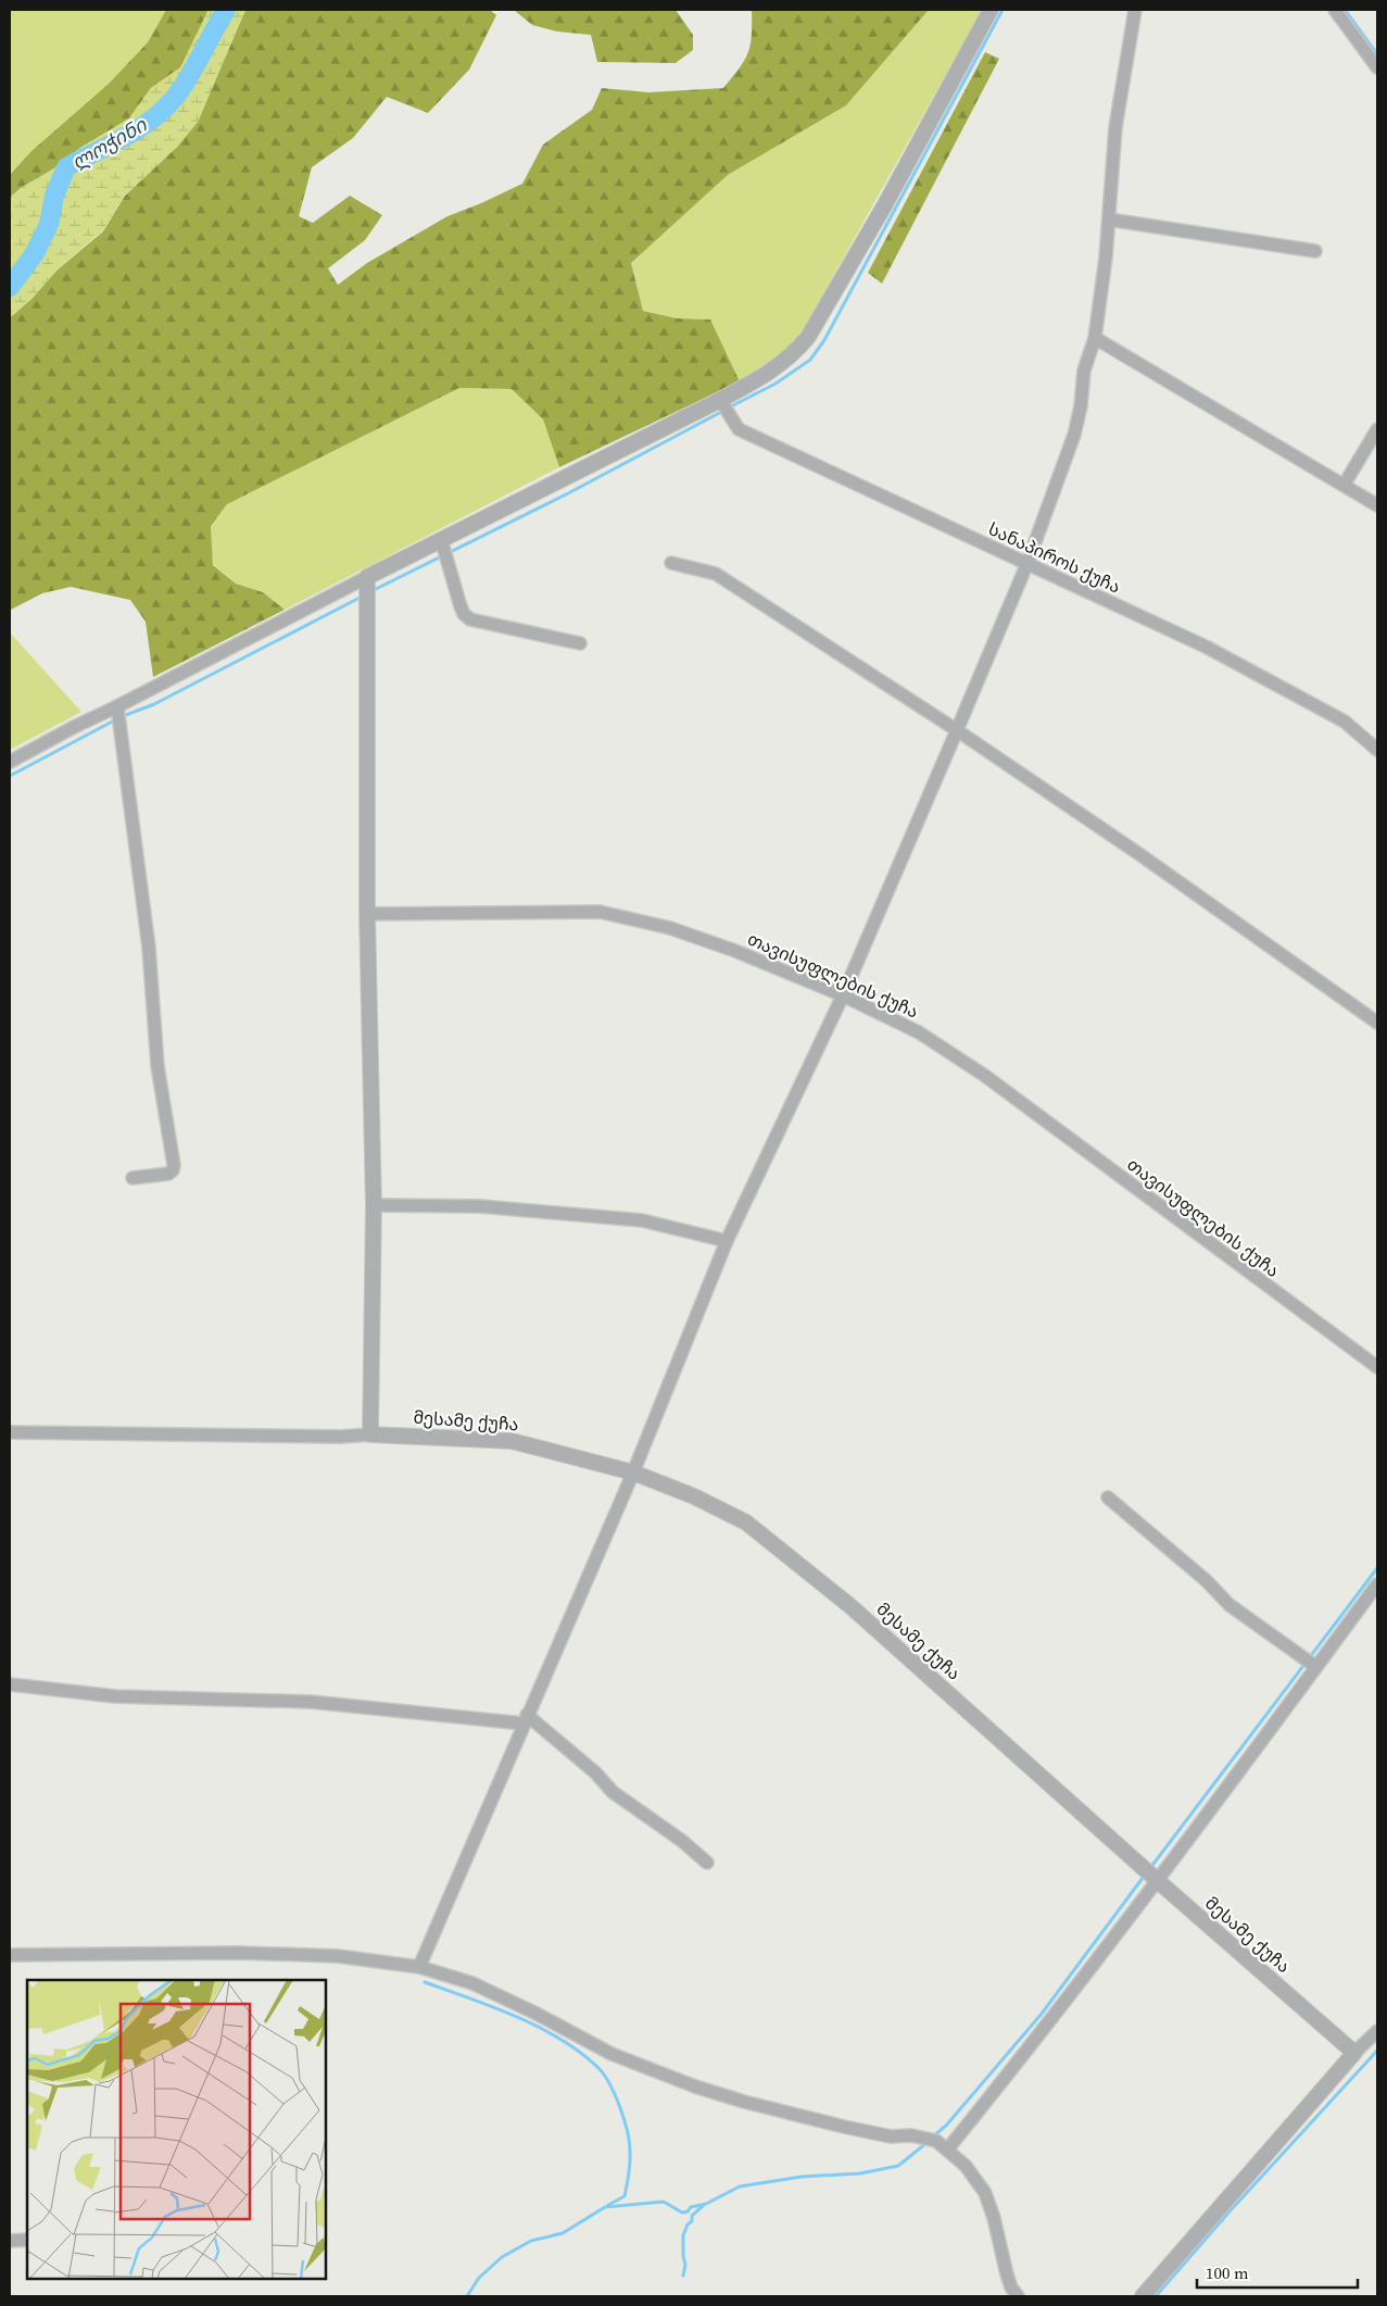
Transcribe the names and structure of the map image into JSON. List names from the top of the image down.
{
  "streets": {
    "street": ["სანაპიროს ქუჩა", "თავისუფლების ქუჩა", "მესამე ქუჩა"]
  },
  "water": ["ლოჭინი"],
  "scale_bar": "100 m"
}
